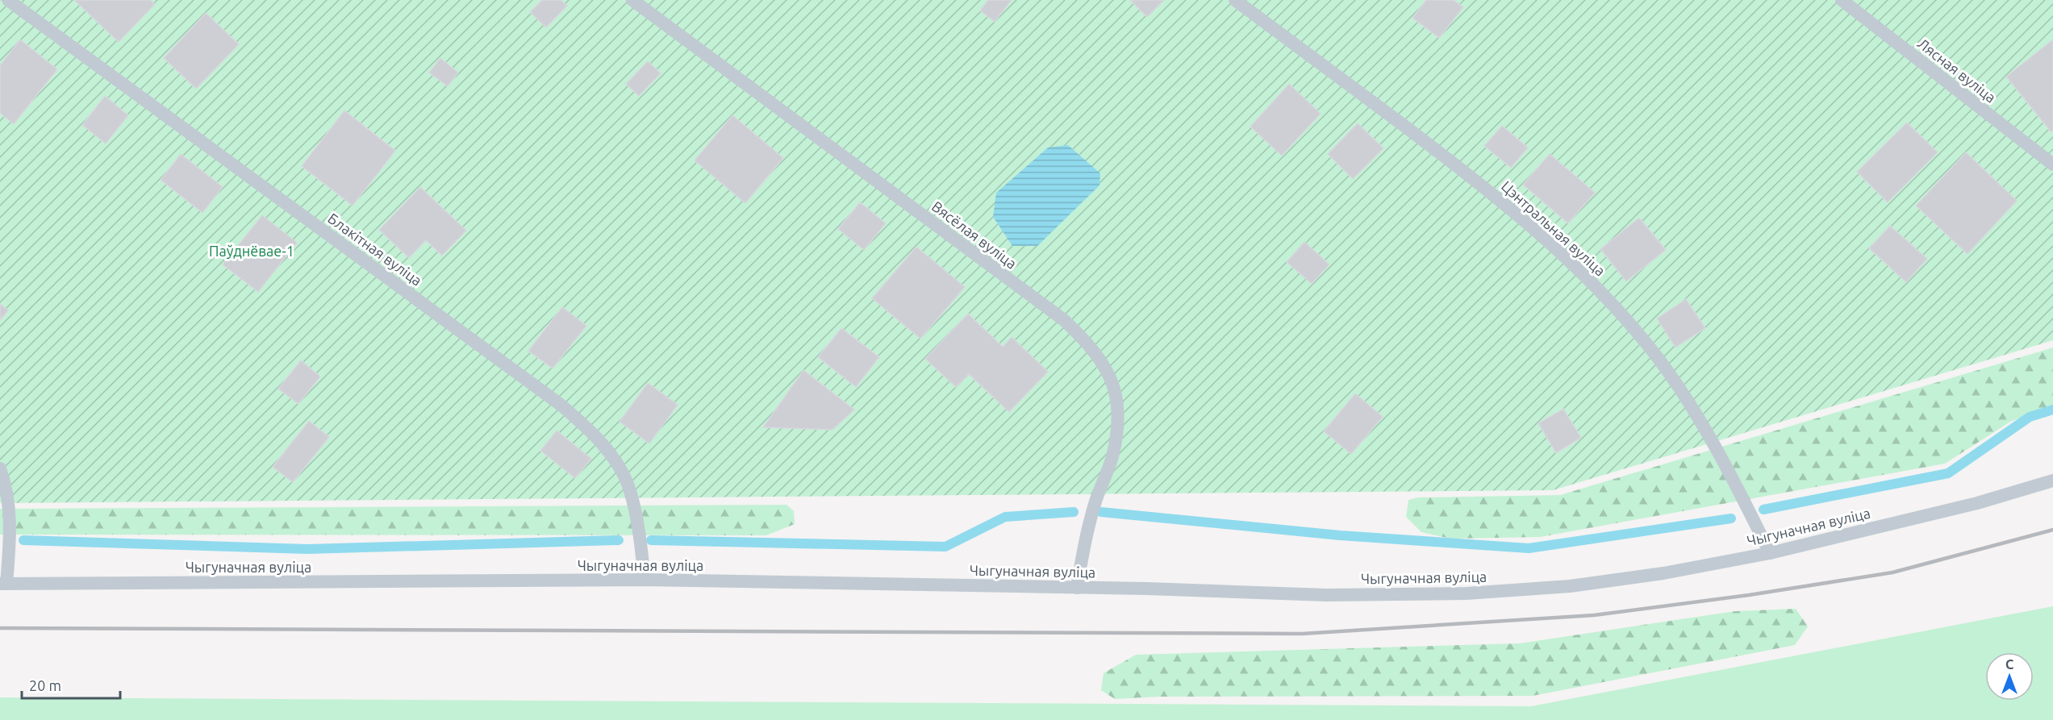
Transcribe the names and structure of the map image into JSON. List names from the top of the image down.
{
  "streets": {
    "lane": [
      "Лясная вуліца",
      "Цэнтральная вуліца",
      "Вясёлая вуліца",
      "Блакітная вуліца",
      "Чыгуначная вуліца"
    ]
  },
  "crossings": [
    ["Цэнтральная вуліца", "Чыгуначная вуліца"],
    ["Вясёлая вуліца", "Чыгуначная вуліца"],
    ["Блакітная вуліца", "Чыгуначная вуліца"]
  ],
  "parks": ["Паўднёвае-1"],
  "scale_bar": "20 m",
  "north": "top"
}
